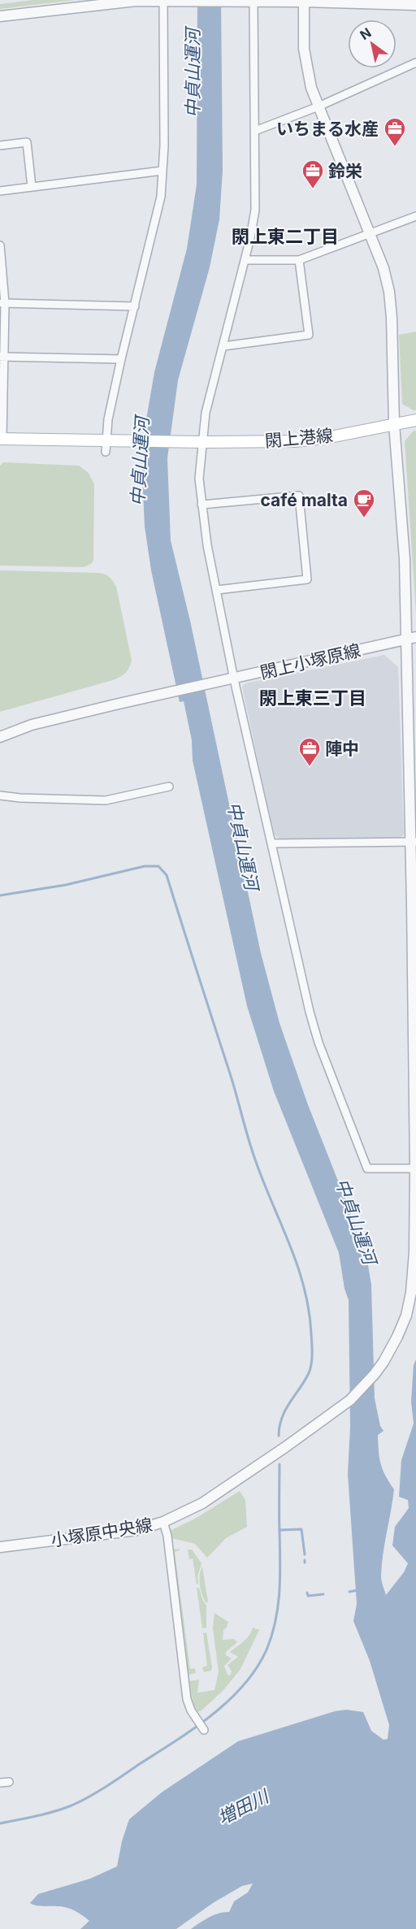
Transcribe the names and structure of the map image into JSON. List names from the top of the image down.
{
  "streets": {
    "main road": ["閖上港線"],
    "street": ["閖上小塚原線", "小塚原中央線"]
  },
  "districts": ["閖上東二丁目", "閖上東三丁目"],
  "water": ["中貞山運河", "増田川"],
  "places": {
    "office": ["いちまる水産", "鈴栄", "陣中"],
    "cafe": ["café malta"]
  },
  "north": "top left"
}
